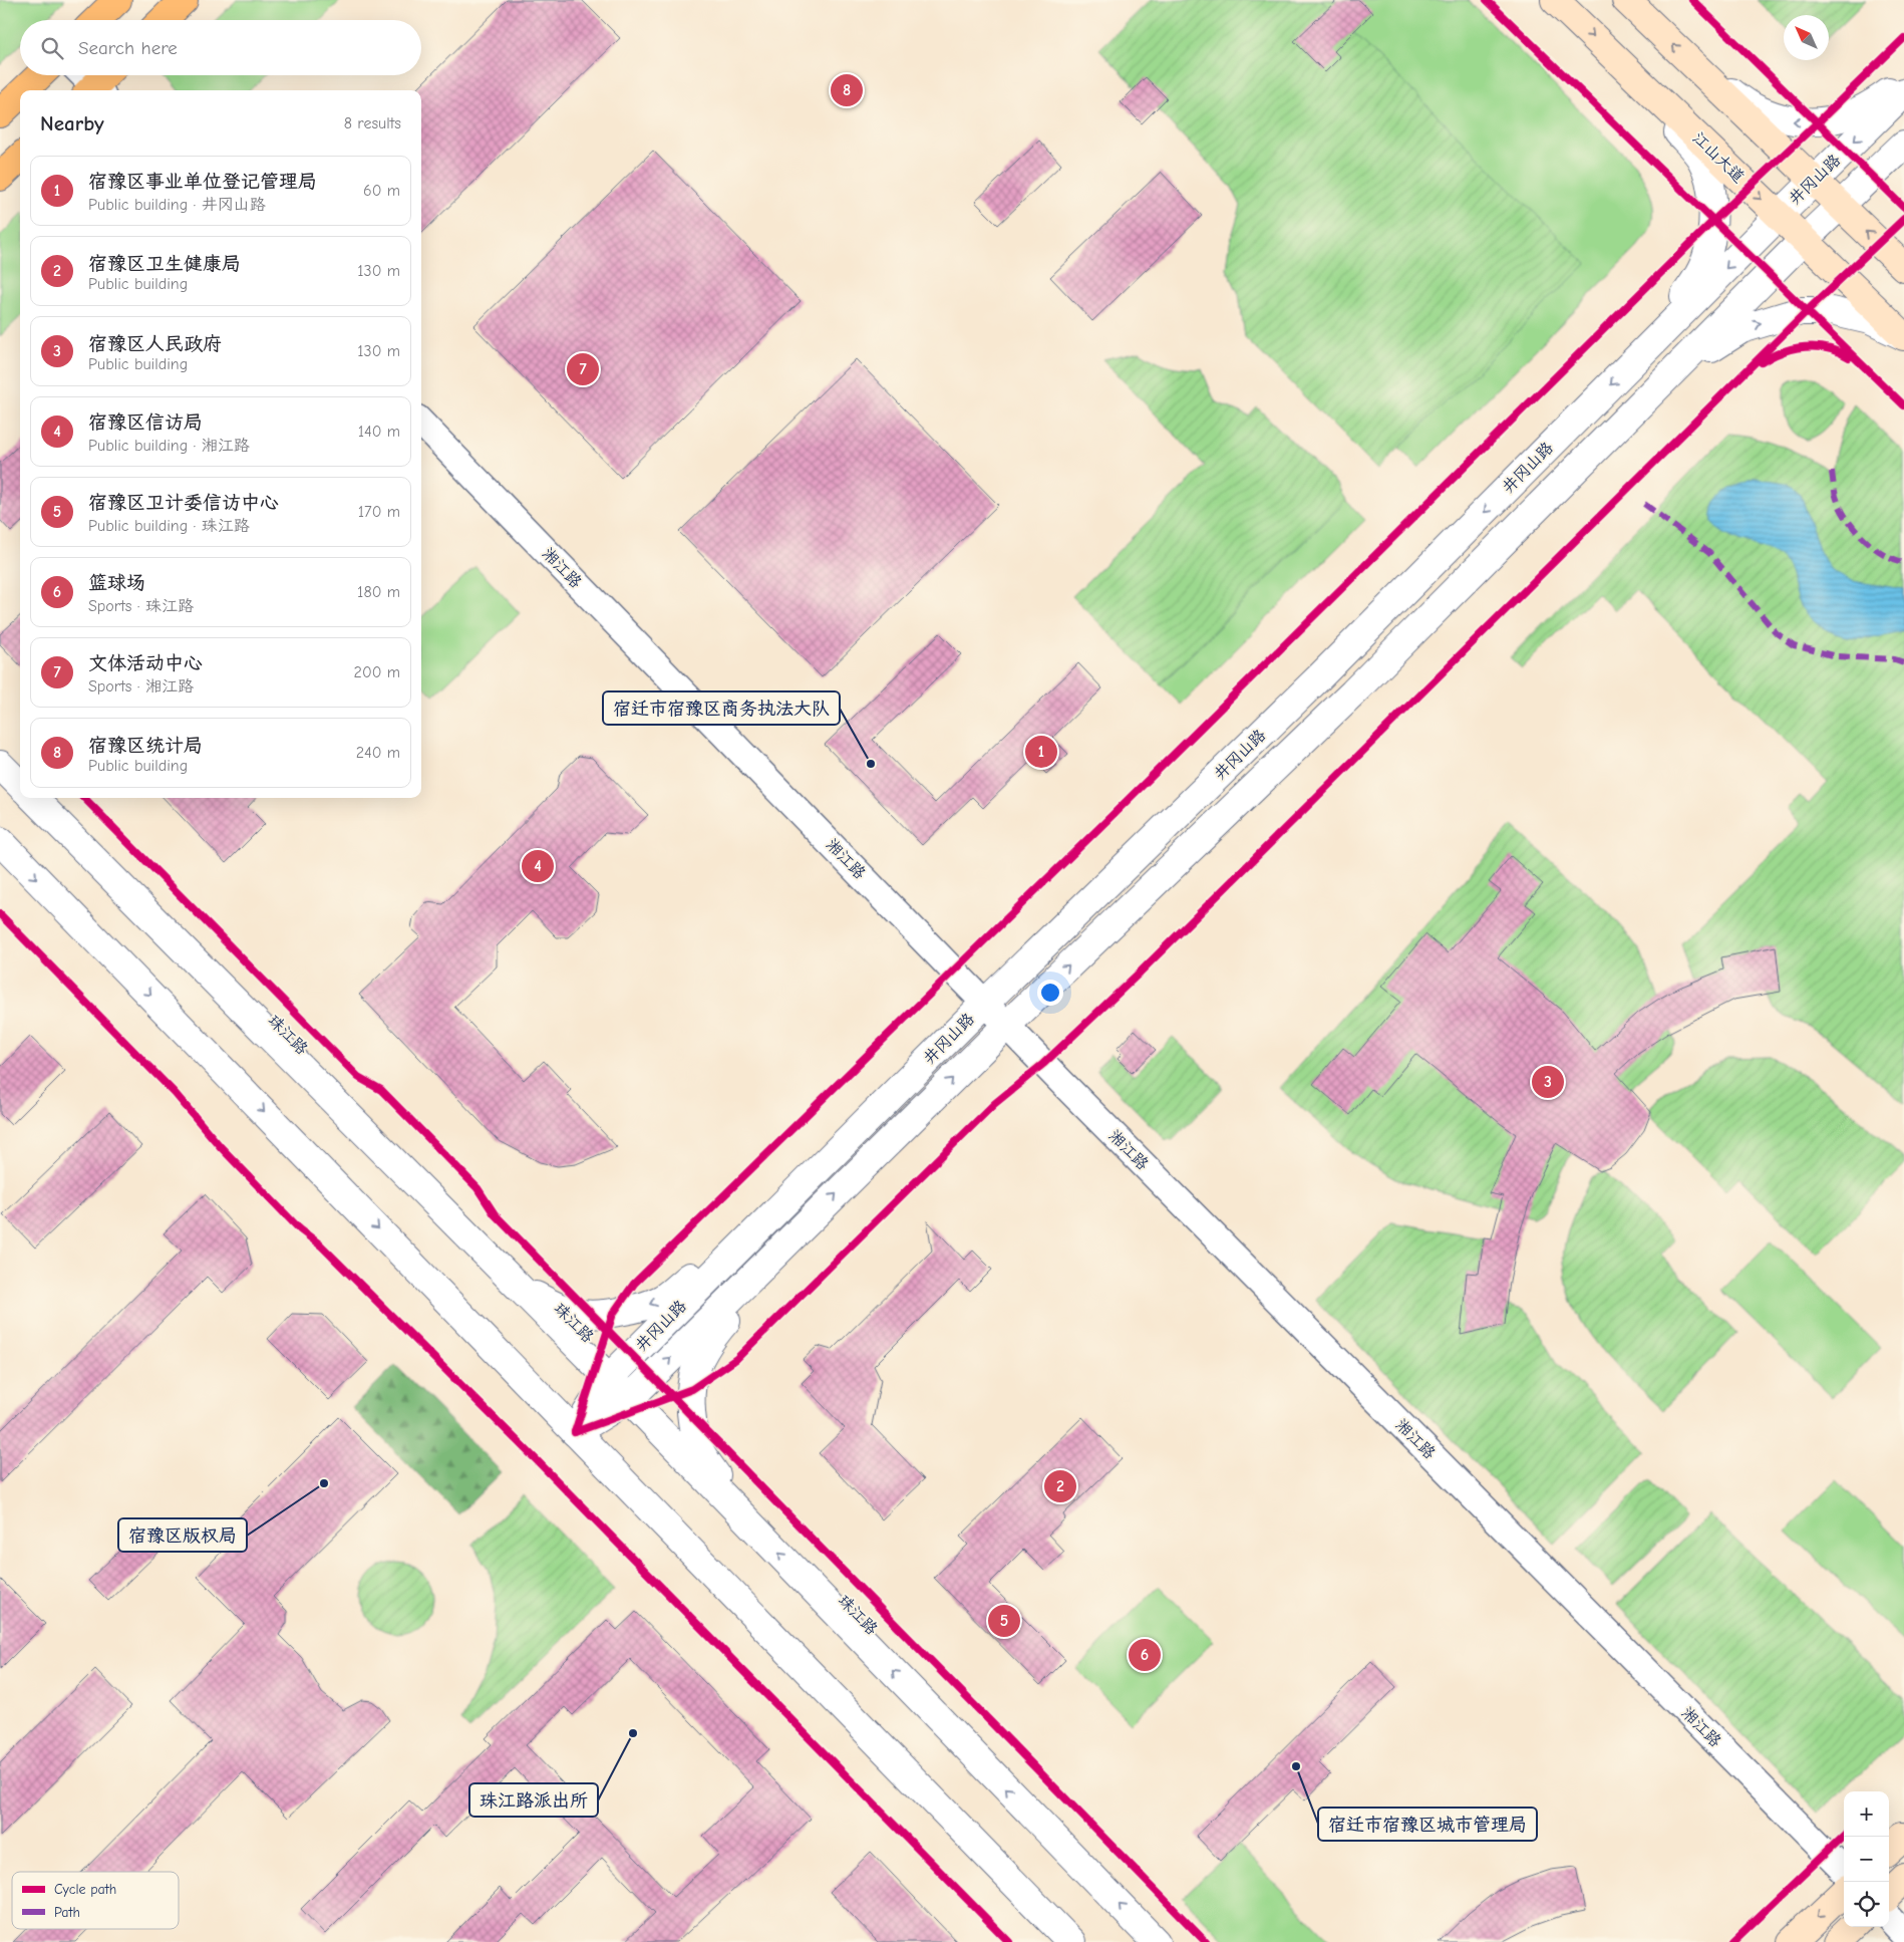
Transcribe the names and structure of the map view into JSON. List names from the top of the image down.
{
  "streets": {
    "main road": ["江山大道"],
    "street": ["井冈山路", "湘江路", "珠江路"]
  },
  "crossings": [
    ["江山大道", "井冈山路"],
    ["井冈山路", "湘江路"],
    ["井冈山路", "珠江路"]
  ],
  "places": [
    "宿迁市宿豫区商务执法大队",
    "宿豫区版权局",
    "珠江路派出所",
    "宿迁市宿豫区城市管理局"
  ],
  "legend": ["Cycle path", "Path"],
  "north": "top left",
  "page": {
    "search": "Search here",
    "pins": [
      "8",
      "7",
      "1",
      "4",
      "3",
      "2",
      "5",
      "6"
    ],
    "heading": ["Nearby", "8 results"],
    "list": [
      {
        "mark": "1",
        "name": "宿豫区事业单位登记管理局",
        "note": "Public building · 井冈山路",
        "value": "60 m"
      },
      {
        "mark": "2",
        "name": "宿豫区卫生健康局",
        "note": "Public building",
        "value": "130 m"
      },
      {
        "mark": "3",
        "name": "宿豫区人民政府",
        "note": "Public building",
        "value": "130 m"
      },
      {
        "mark": "4",
        "name": "宿豫区信访局",
        "note": "Public building · 湘江路",
        "value": "140 m"
      },
      {
        "mark": "5",
        "name": "宿豫区卫计委信访中心",
        "note": "Public building · 珠江路",
        "value": "170 m"
      },
      {
        "mark": "6",
        "name": "篮球场",
        "note": "Sports · 珠江路",
        "value": "180 m"
      },
      {
        "mark": "7",
        "name": "文体活动中心",
        "note": "Sports · 湘江路",
        "value": "200 m"
      },
      {
        "mark": "8",
        "name": "宿豫区统计局",
        "note": "Public building",
        "value": "240 m"
      }
    ],
    "map_buttons": ["+", "−"]
  }
}
